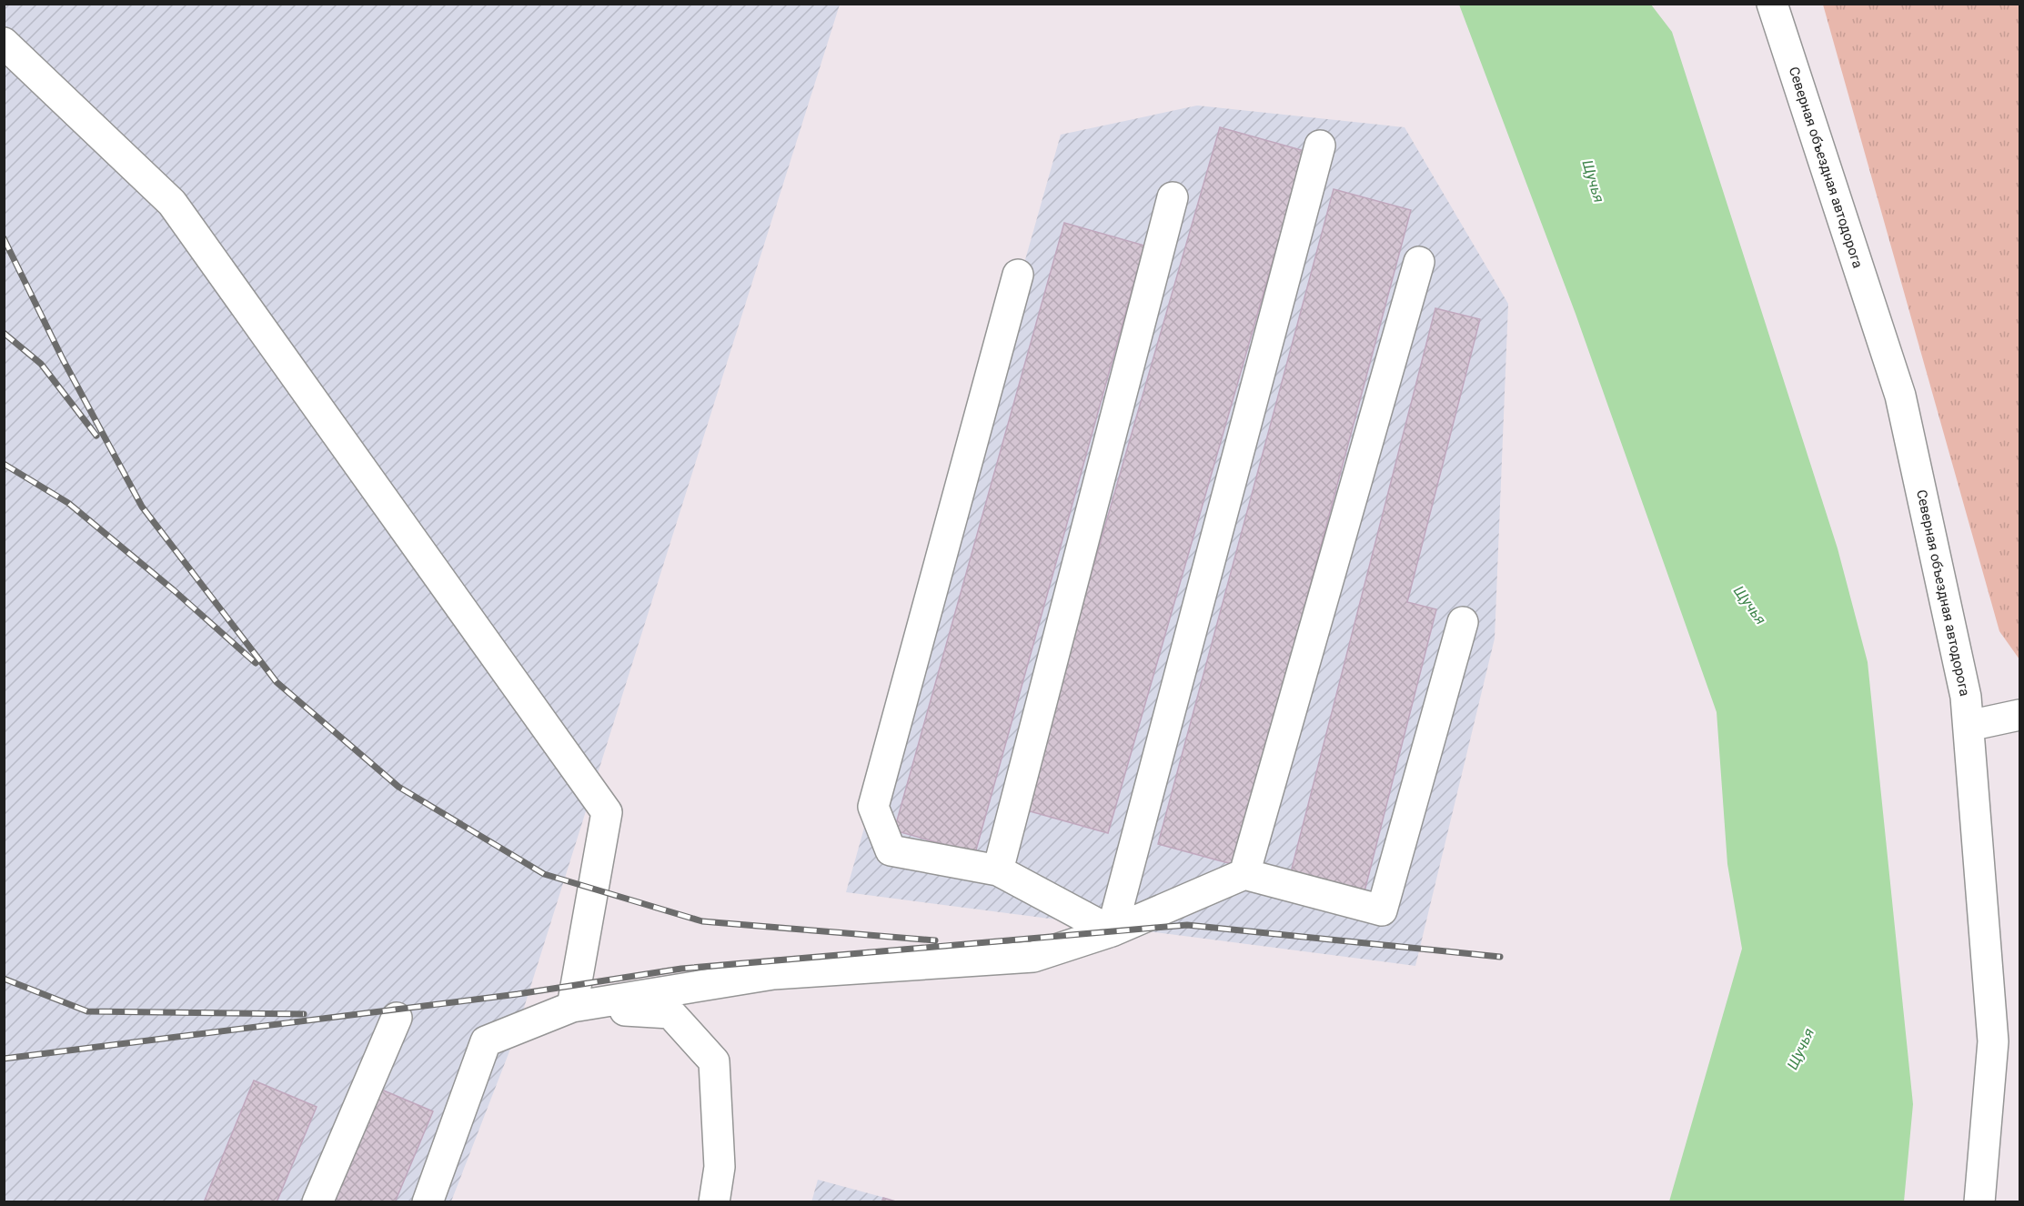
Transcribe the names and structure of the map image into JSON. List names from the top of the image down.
{
  "streets": {
    "street": ["Северная объездная автодорога"]
  },
  "water": ["Щучья"]
}
